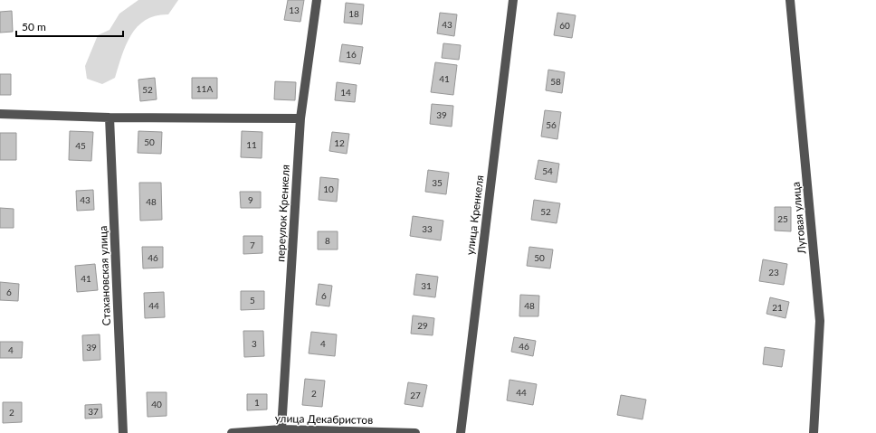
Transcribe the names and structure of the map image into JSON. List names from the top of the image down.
{
  "streets": {
    "street": [
      "переулок Кренкеля",
      "улица Кренкеля",
      "Луговая улица",
      "Стахановская улица",
      "улица Декабристов"
    ]
  },
  "crossings": [
    ["переулок Кренкеля", "улица Декабристов"]
  ],
  "house_numbers": [
    "13",
    "18",
    "43",
    "60",
    "16",
    "41",
    "58",
    "11А",
    "52",
    "14",
    "39",
    "56",
    "50",
    "12",
    "11",
    "45",
    "54",
    "35",
    "10",
    "43",
    "9",
    "48",
    "52",
    "25",
    "33",
    "8",
    "7",
    "46",
    "50",
    "23",
    "41",
    "31",
    "6",
    "6",
    "5",
    "44",
    "48",
    "21",
    "29",
    "3",
    "4",
    "46",
    "39",
    "4",
    "44",
    "2",
    "27",
    "1",
    "40",
    "37",
    "2"
  ],
  "scale_bar": "50 m"
}
